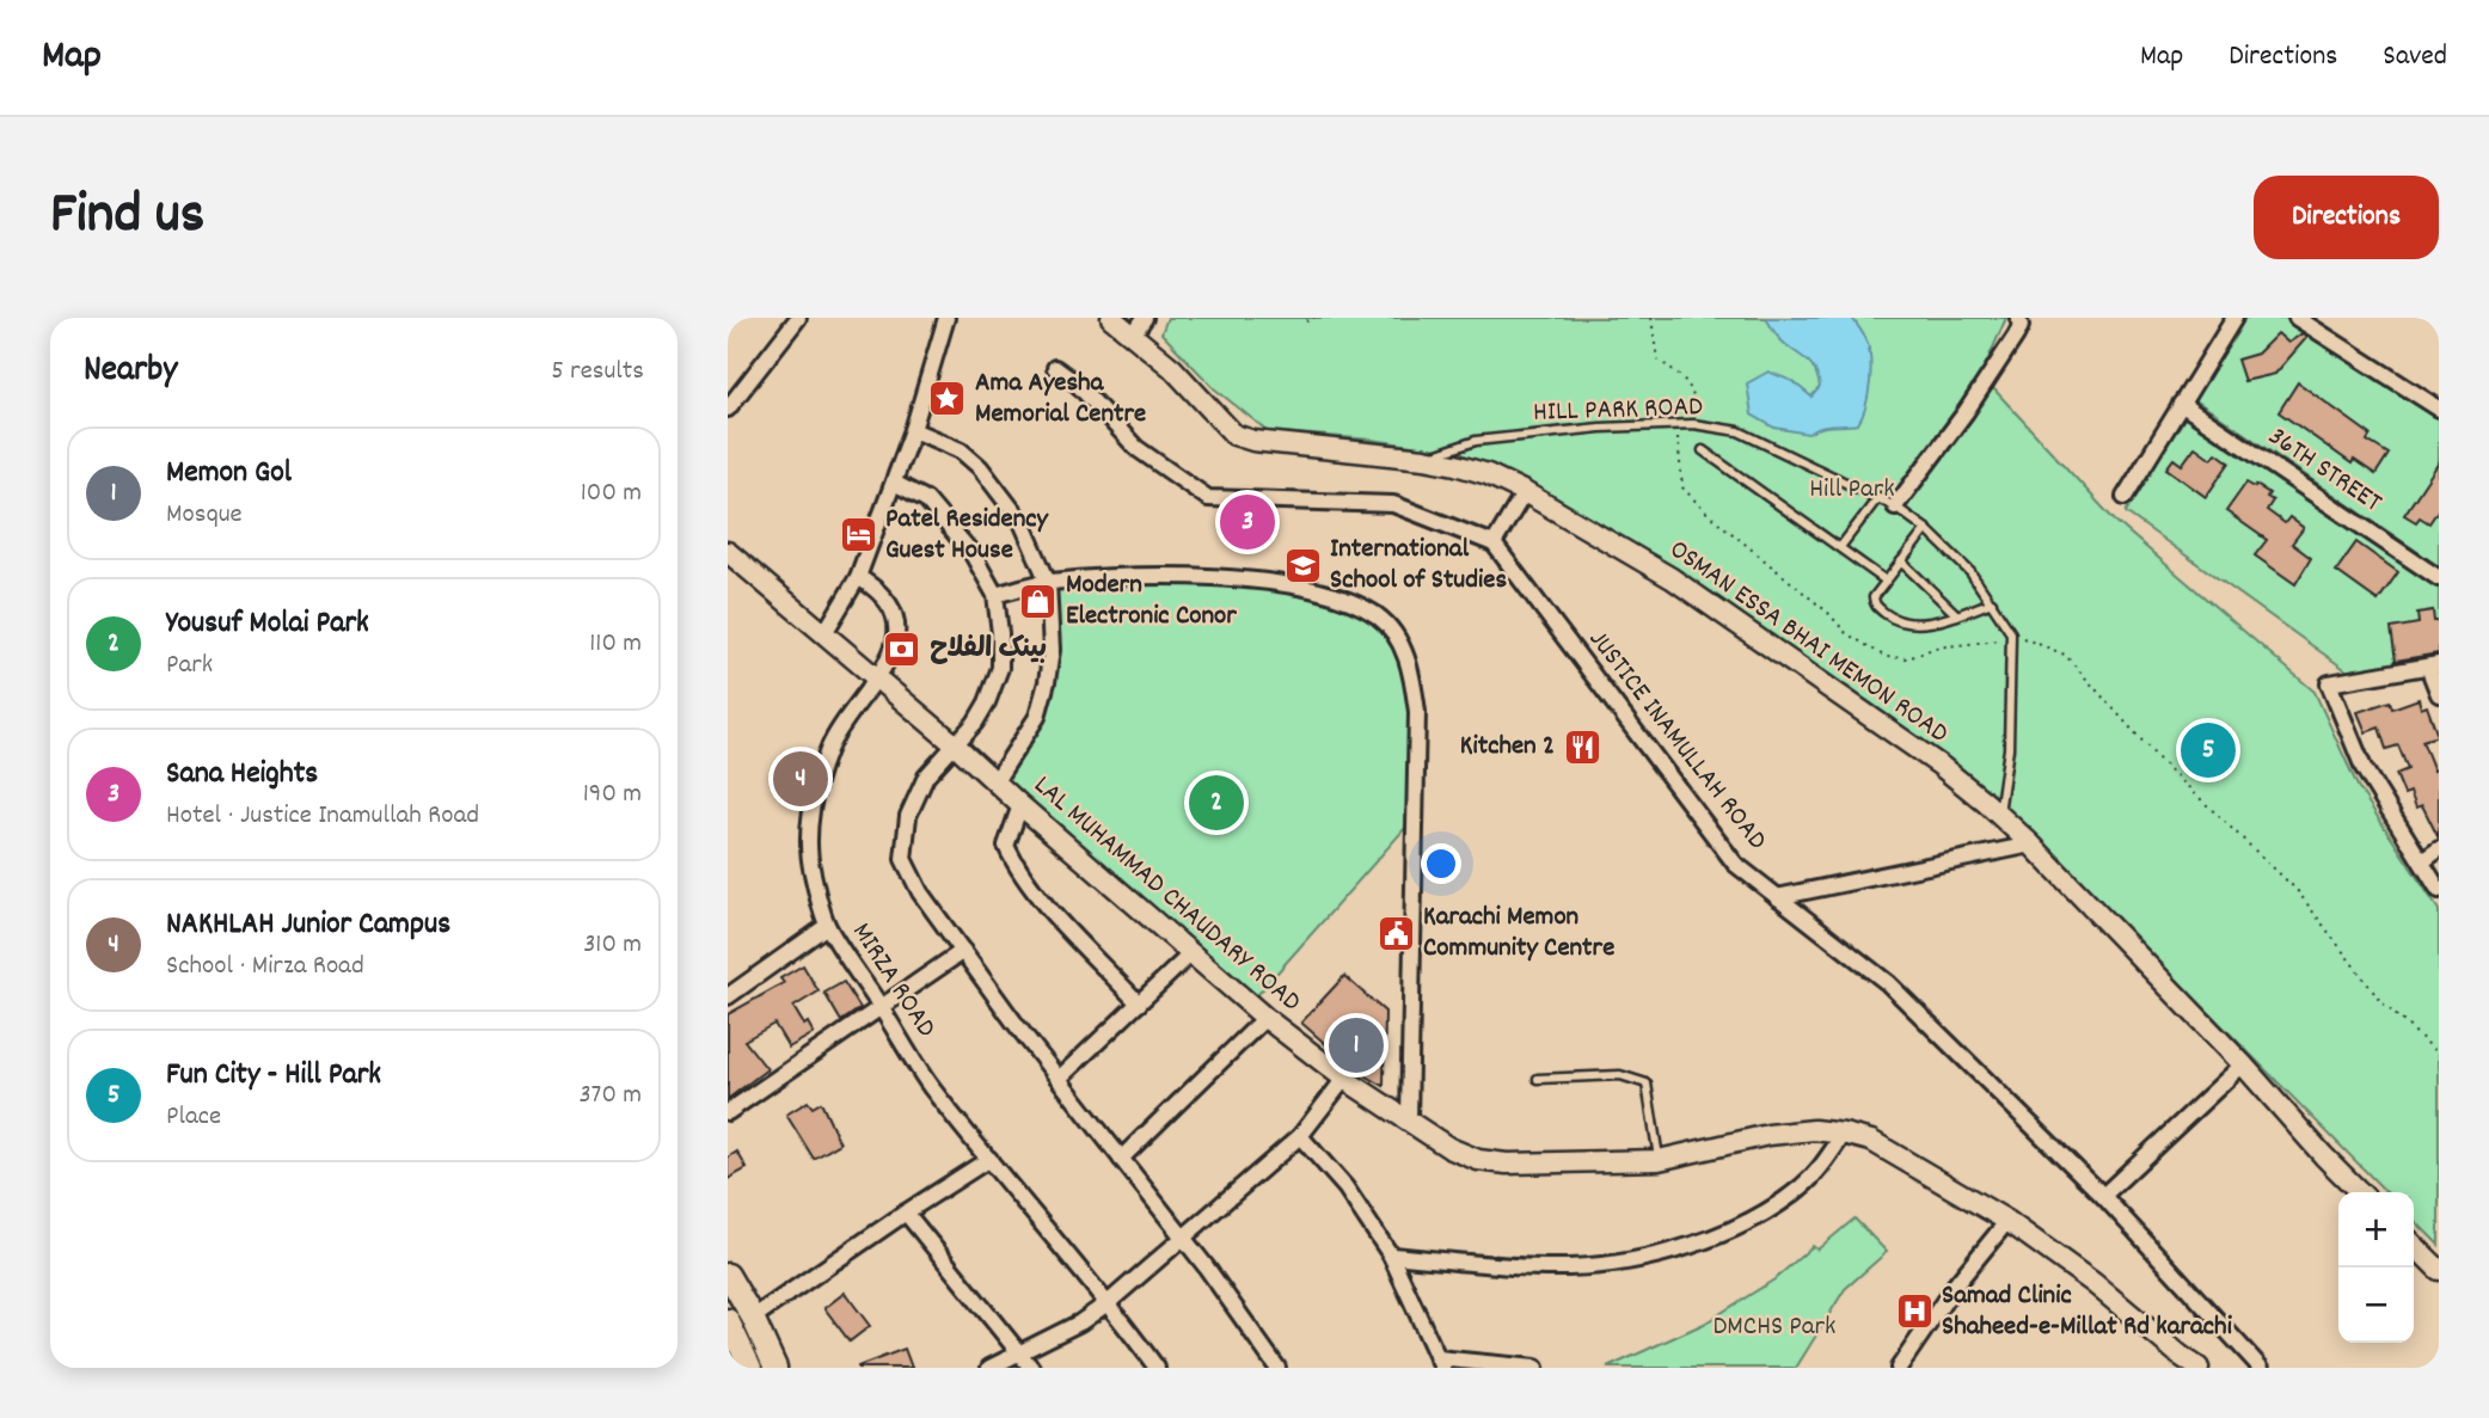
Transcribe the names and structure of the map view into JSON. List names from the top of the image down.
{
  "streets": {
    "street": [
      "36TH STREET",
      "OSMAN ESSA BHAI MEMON ROAD",
      "JUSTICE INAMULLAH ROAD",
      "LAL MUHAMMAD CHAUDARY ROAD",
      "MIRZA ROAD"
    ],
    "lane": ["HILL PARK ROAD"]
  },
  "crossings": [
    ["HILL PARK ROAD", "OSMAN ESSA BHAI MEMON ROAD"],
    ["LAL MUHAMMAD CHAUDARY ROAD", "MIRZA ROAD"]
  ],
  "parks": ["Hill Park", "DMCHS Park"],
  "places": {
    "place": ["Ama Ayesha Memorial Centre"],
    "hotel": ["Patel Residency Guest House"],
    "school or university": ["International School of Studies"],
    "shop": ["Modern Electronic Conor"],
    "bank": ["بینک الفلاح"],
    "restaurant": ["Kitchen 2"],
    "public building": ["Karachi Memon Community Centre"],
    "hospital": ["Samad Clinic Shaheed-e-Millat Rd karachi"]
  },
  "page": {
    "header": "Map",
    "nav": ["Map", "Directions", "Saved"],
    "title": "Find us",
    "buttons": "Directions",
    "heading": ["Nearby", "5 results"],
    "list": [
      {
        "mark": "1",
        "name": "Memon Gol",
        "note": "Mosque",
        "value": "100 m"
      },
      {
        "mark": "2",
        "name": "Yousuf Molai Park",
        "note": "Park",
        "value": "110 m"
      },
      {
        "mark": "3",
        "name": "Sana Heights",
        "note": "Hotel · Justice Inamullah Road",
        "value": "190 m"
      },
      {
        "mark": "4",
        "name": "NAKHLAH Junior Campus",
        "note": "School · Mirza Road",
        "value": "310 m"
      },
      {
        "mark": "5",
        "name": "Fun City - Hill Park",
        "note": "Place",
        "value": "370 m"
      }
    ],
    "pins": [
      "3",
      "5",
      "4",
      "2",
      "1"
    ],
    "map_buttons": ["+", "−"]
  }
}
